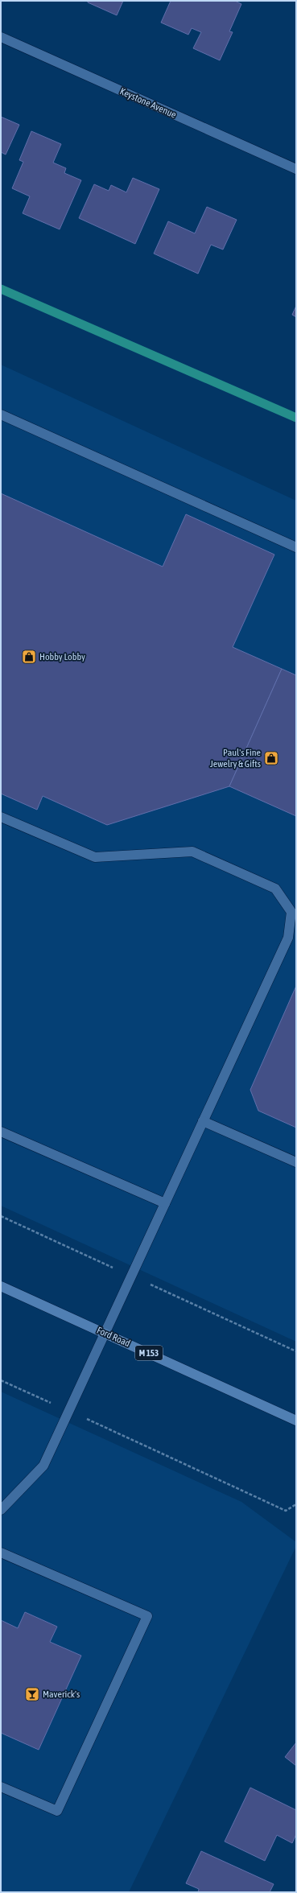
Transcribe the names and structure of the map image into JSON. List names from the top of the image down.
{
  "streets": {
    "main road": ["Ford Road", "M 153"],
    "street": ["Keystone Avenue"]
  },
  "places": {
    "shop": ["Hobby Lobby", "Paul's Fine Jewelry & Gifts"],
    "bar": ["Maverick's"]
  }
}
